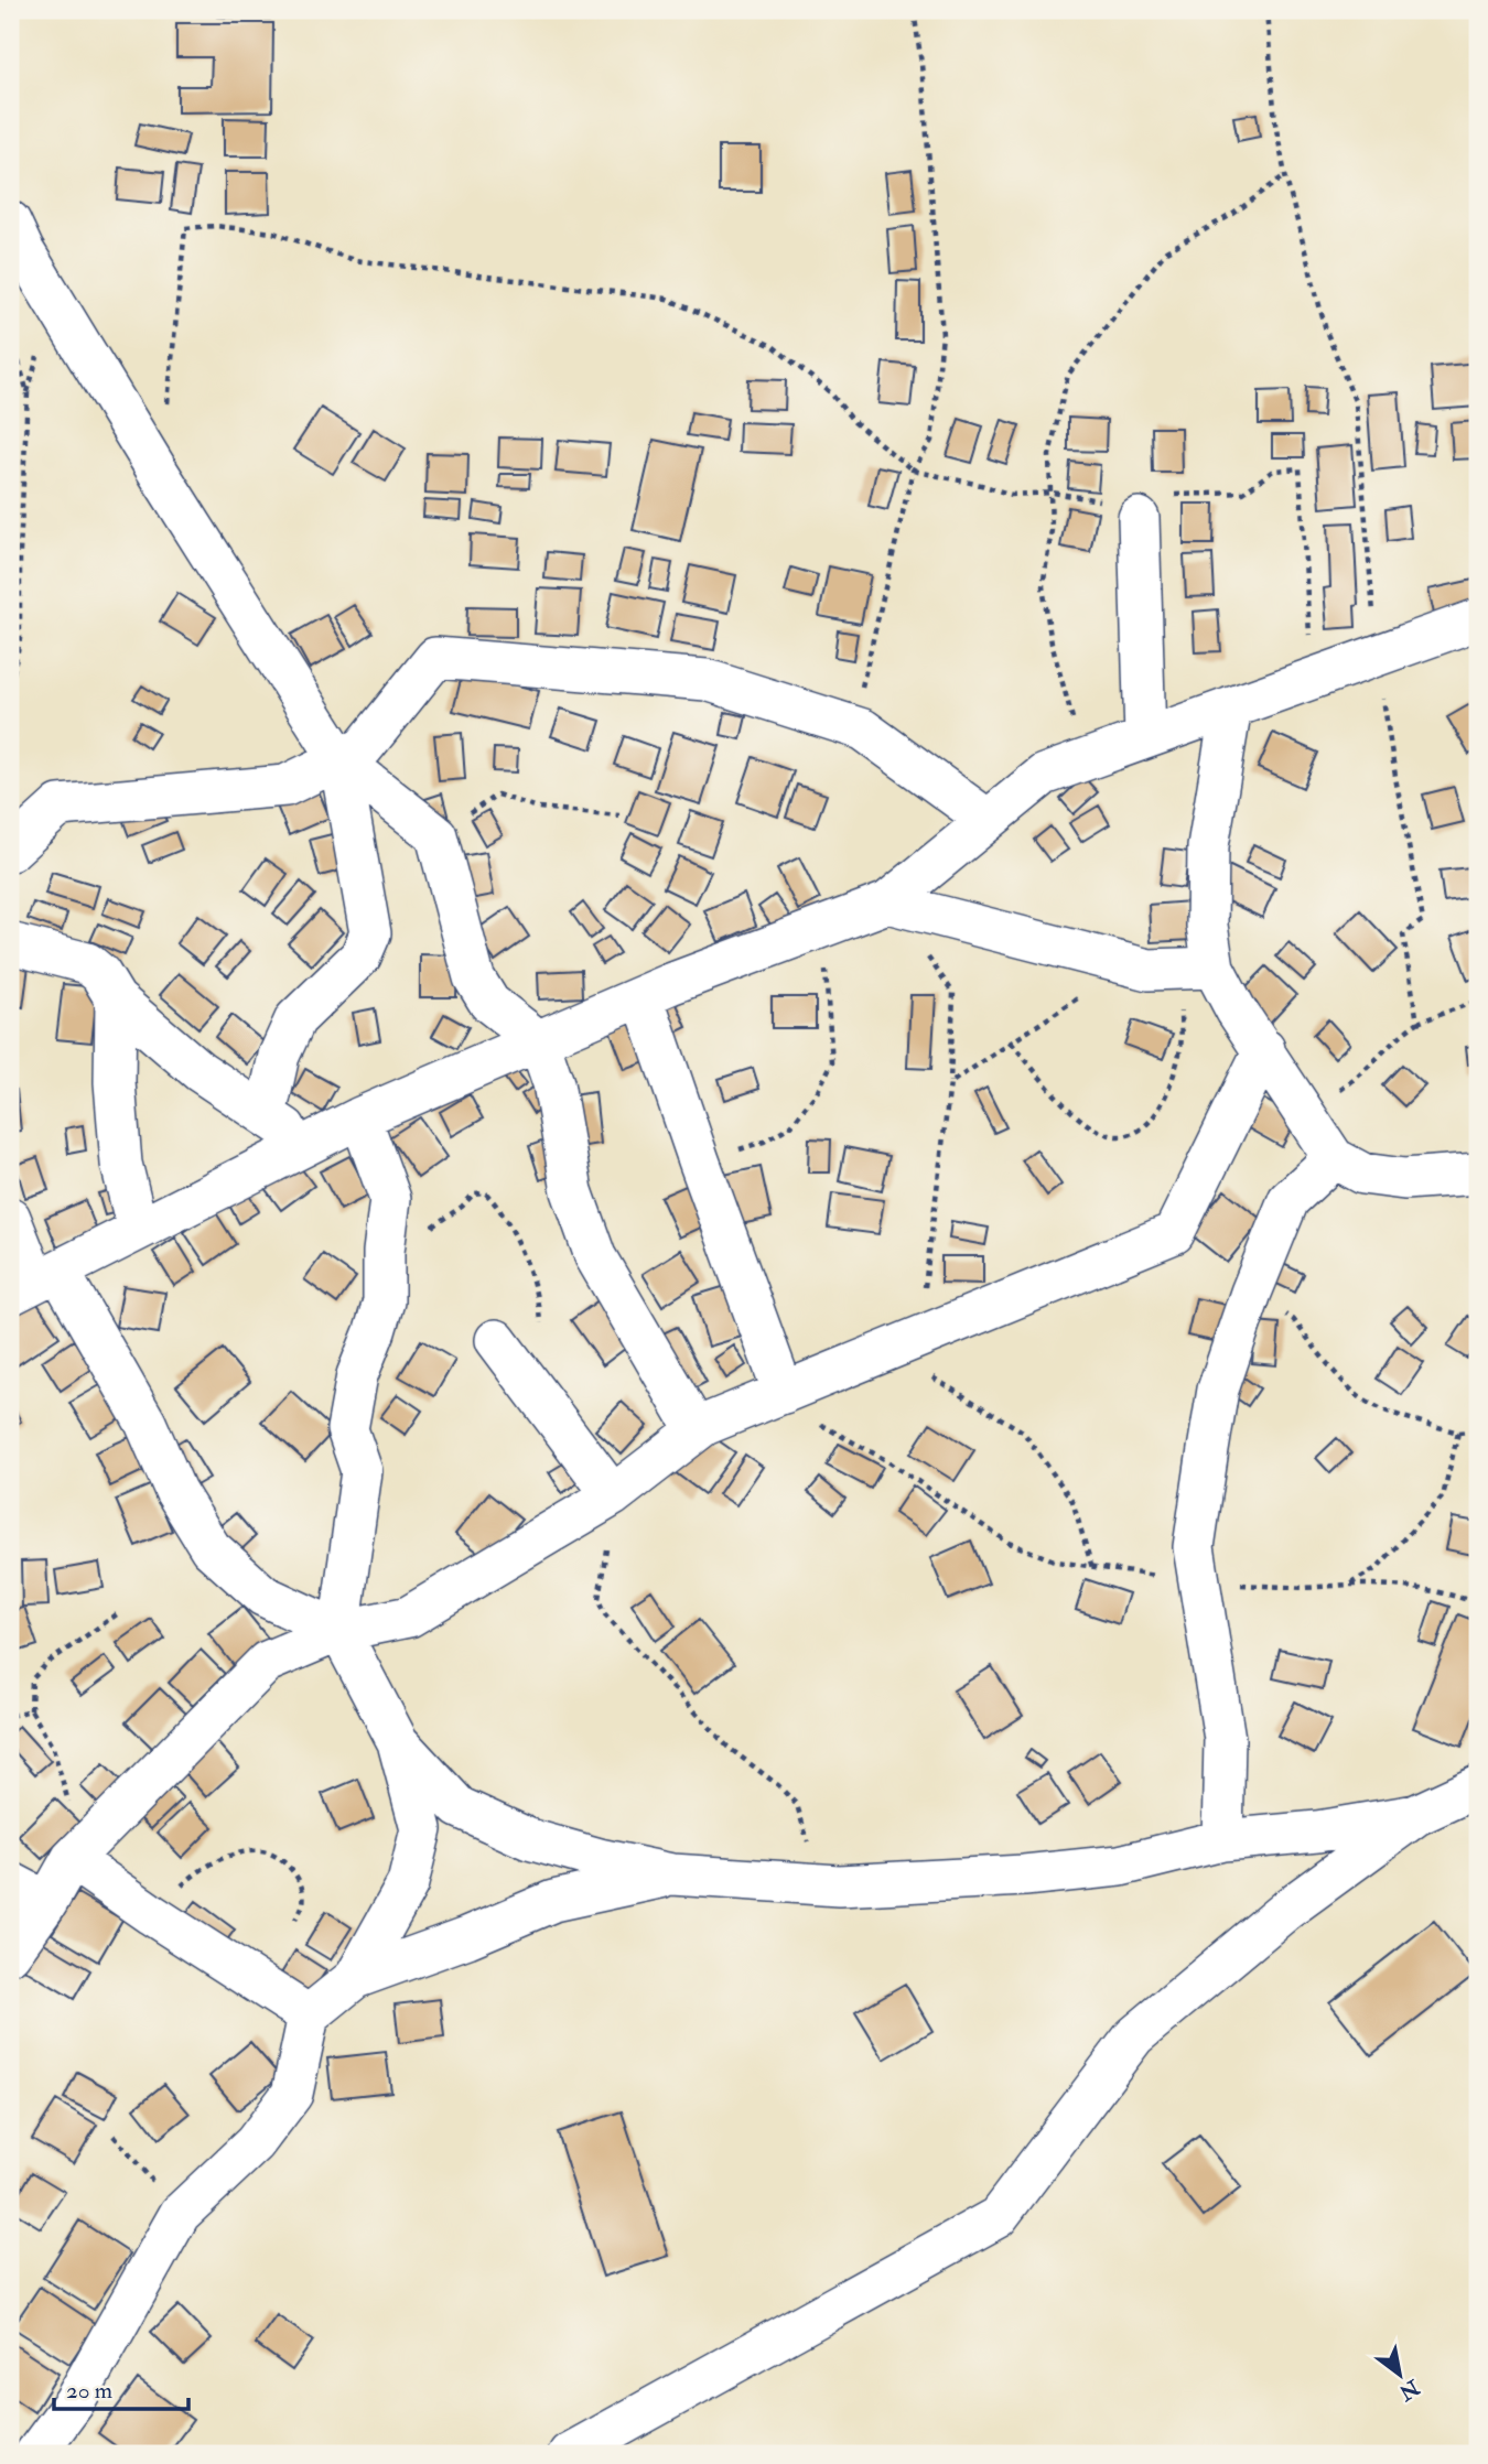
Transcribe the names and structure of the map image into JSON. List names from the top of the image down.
{
  "scale_bar": "20 m",
  "north": "bottom right"
}
